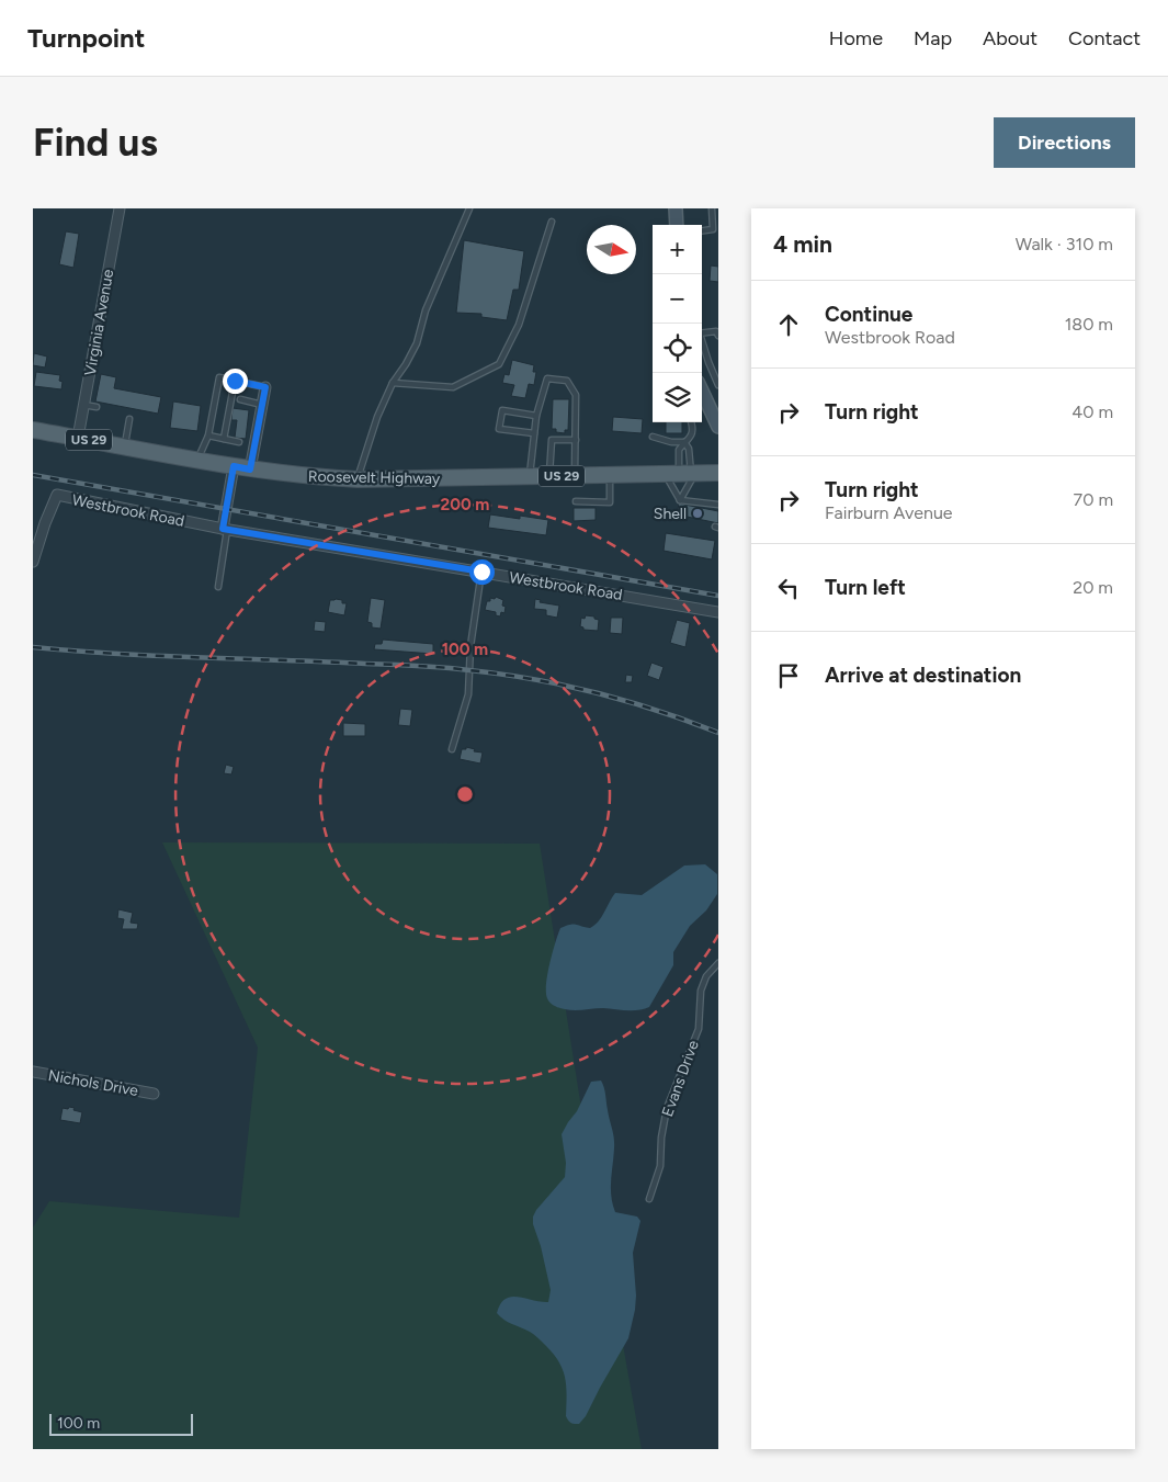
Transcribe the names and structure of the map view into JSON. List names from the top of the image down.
{
  "streets": {
    "main road": ["US 29", "Roosevelt Highway"],
    "street": ["Virginia Avenue", "Westbrook Road", "Nichols Drive"],
    "lane": ["Evans Drive"]
  },
  "crossings": [
    ["Virginia Avenue", "Roosevelt Highway"]
  ],
  "places": ["Shell"],
  "scale_bar": "100 m",
  "north": "right",
  "page": {
    "header": "Turnpoint",
    "nav": [
      "Home",
      "Map",
      "About",
      "Contact"
    ],
    "buttons": "Directions",
    "title": "Find us",
    "heading": ["4 min", "Walk · 310 m"],
    "map_buttons": ["+", "−"],
    "list": [
      ["Continue", "Westbrook Road", "180 m"],
      ["Turn right", "40 m"],
      ["Turn right", "Fairburn Avenue", "70 m"],
      ["Turn left", "20 m"],
      "Arrive at destination"
    ],
    "scale": "100 m"
  },
  "rings": ["200 m", "100 m"]
}
